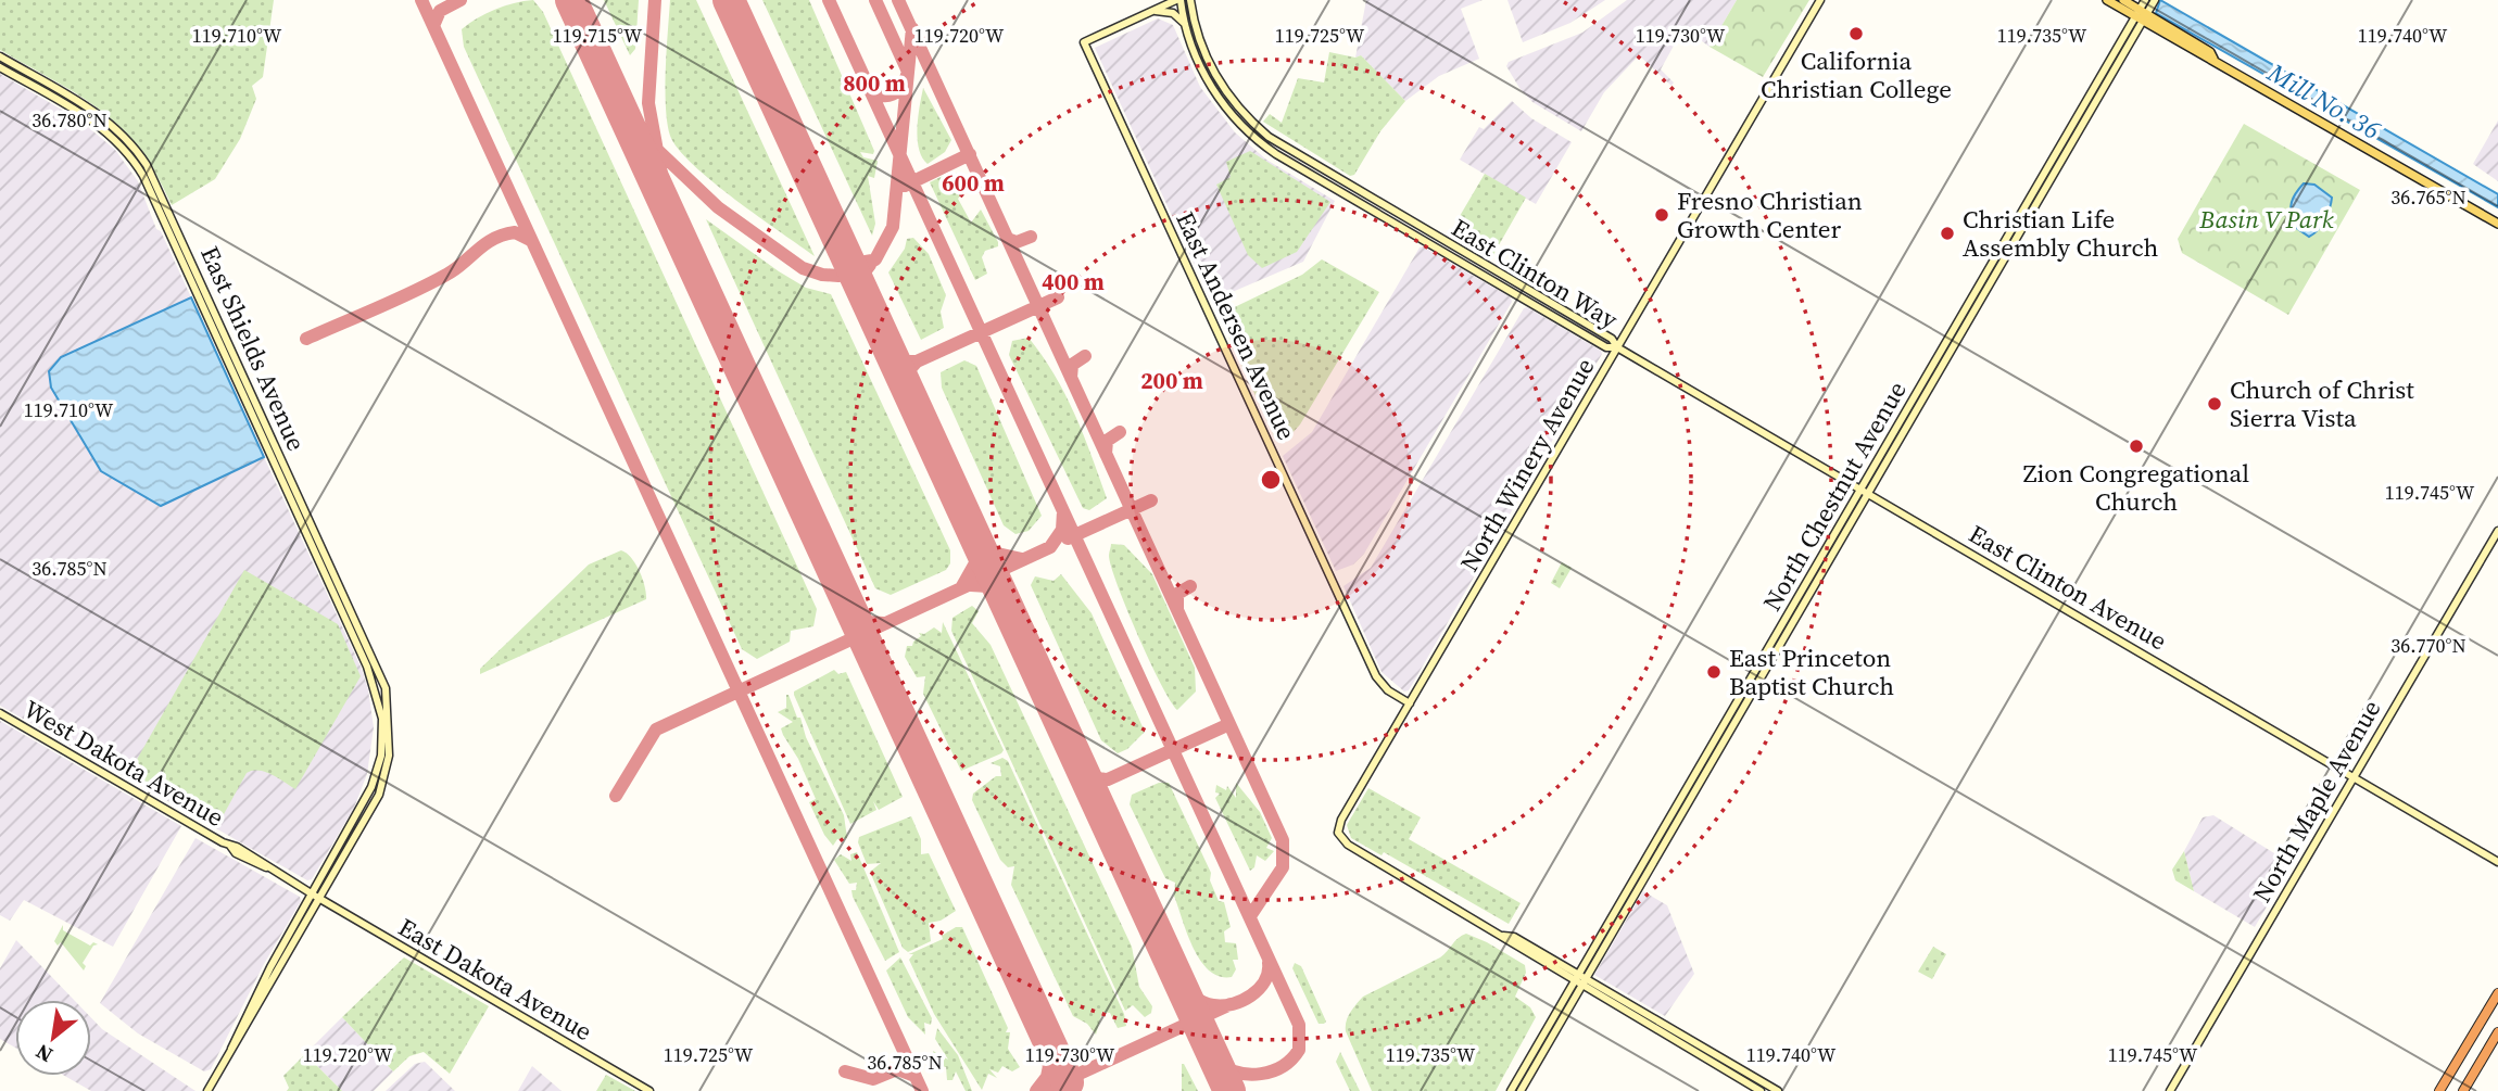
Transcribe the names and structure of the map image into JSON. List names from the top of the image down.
{
  "streets": {
    "main road": [
      "East Clinton Way",
      "East Andersen Avenue",
      "East Shields Avenue",
      "North Winery Avenue",
      "North Chestnut Avenue",
      "East Clinton Avenue",
      "West Dakota Avenue",
      "North Maple Avenue",
      "East Dakota Avenue"
    ]
  },
  "crossings": [
    ["East Clinton Way", "East Andersen Avenue"],
    ["East Clinton Way", "North Winery Avenue"],
    ["East Clinton Way", "East Clinton Avenue"],
    ["East Andersen Avenue", "North Winery Avenue"],
    ["North Winery Avenue", "North Chestnut Avenue"],
    ["North Winery Avenue", "East Clinton Avenue"],
    ["North Chestnut Avenue", "East Clinton Avenue"],
    ["East Clinton Avenue", "North Maple Avenue"],
    ["West Dakota Avenue", "East Dakota Avenue"]
  ],
  "water": ["Mill No. 36"],
  "parks": ["Basin V Park"],
  "places": [
    "California Christian College",
    "Fresno Christian Growth Center",
    "Christian Life Assembly Church",
    "Church of Christ Sierra Vista",
    "Zion Congregational Church",
    "East Princeton Baptist Church"
  ],
  "north": "bottom left",
  "coordinates": [
    "119.710°W",
    "119.715°W",
    "119.720°W",
    "119.725°W",
    "119.730°W",
    "119.735°W",
    "119.740°W",
    "36.780°N",
    "36.765°N",
    "119.745°W",
    "36.785°N",
    "36.770°N"
  ],
  "rings": [
    "800 m",
    "600 m",
    "400 m",
    "200 m"
  ]
}
